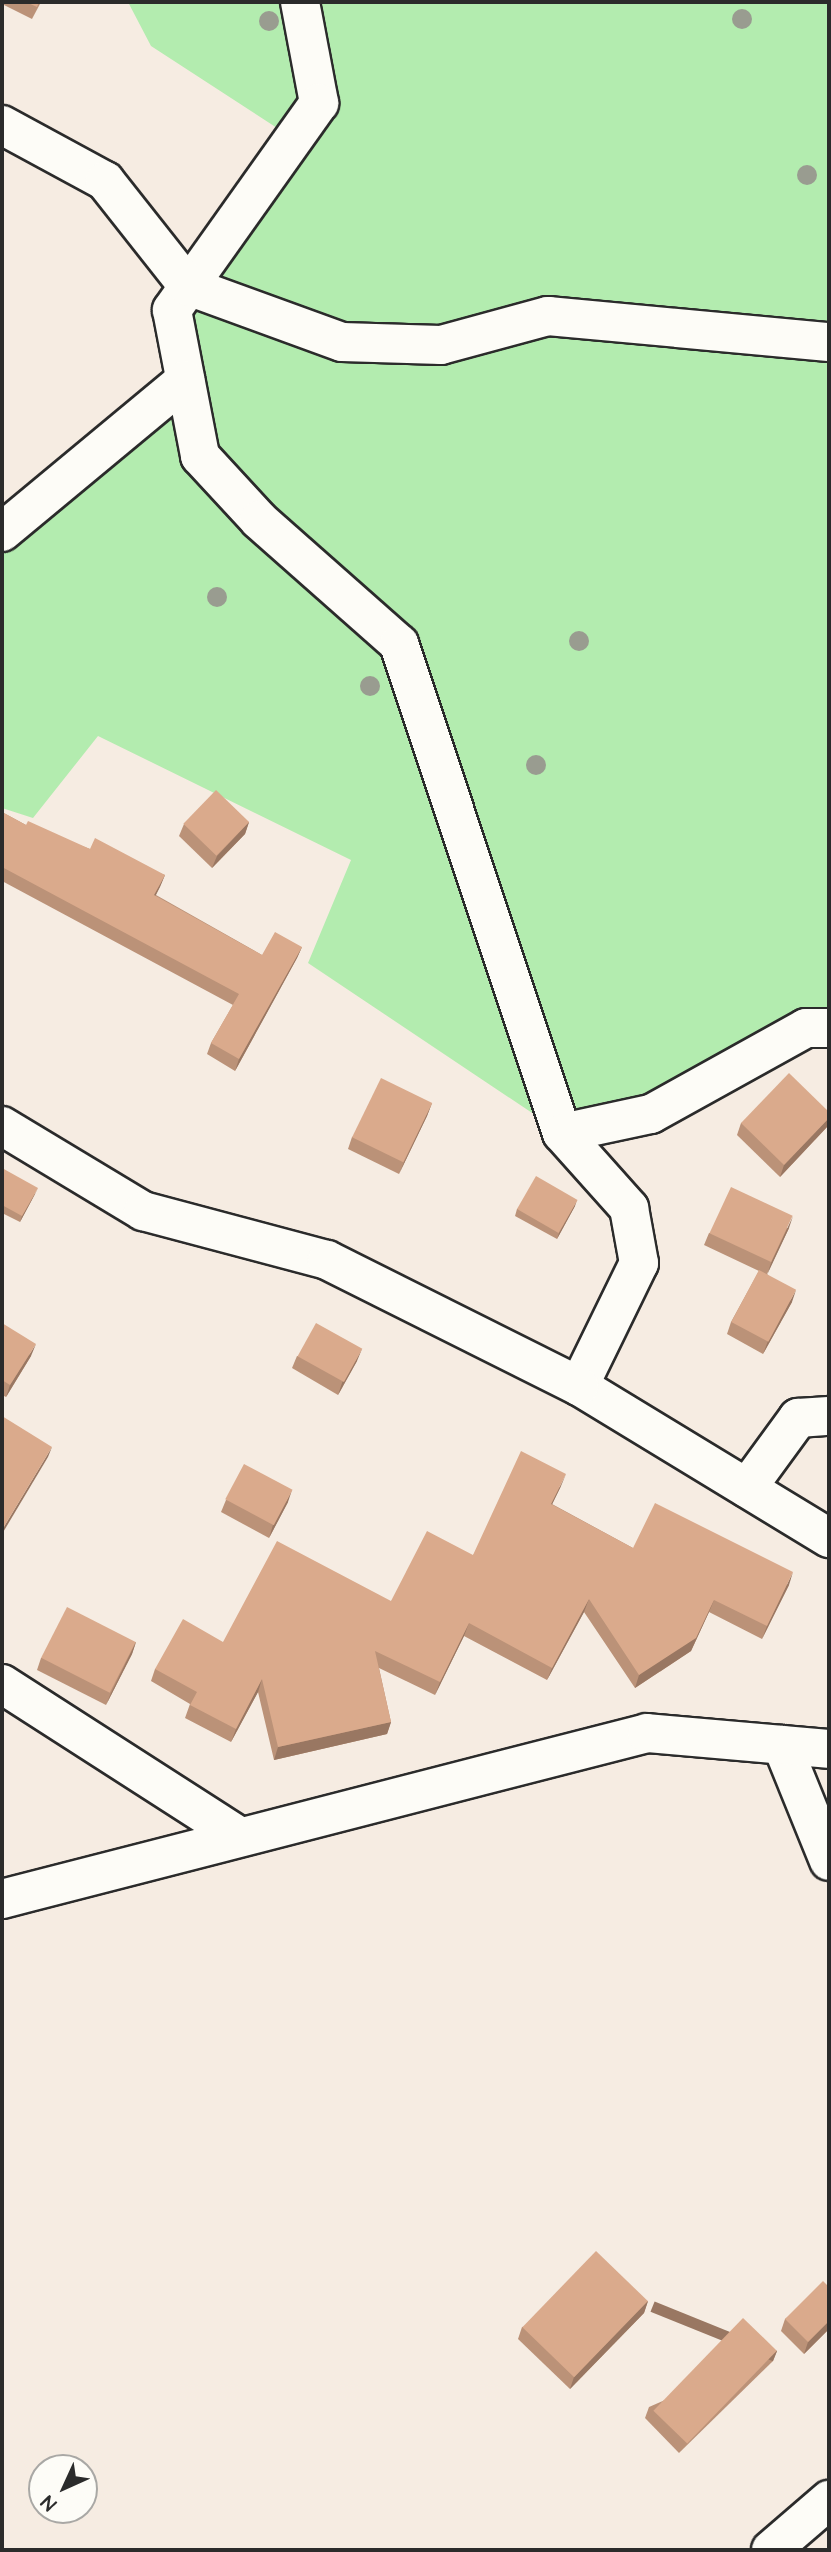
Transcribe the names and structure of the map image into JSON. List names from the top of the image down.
{
  "north": "bottom left"
}
